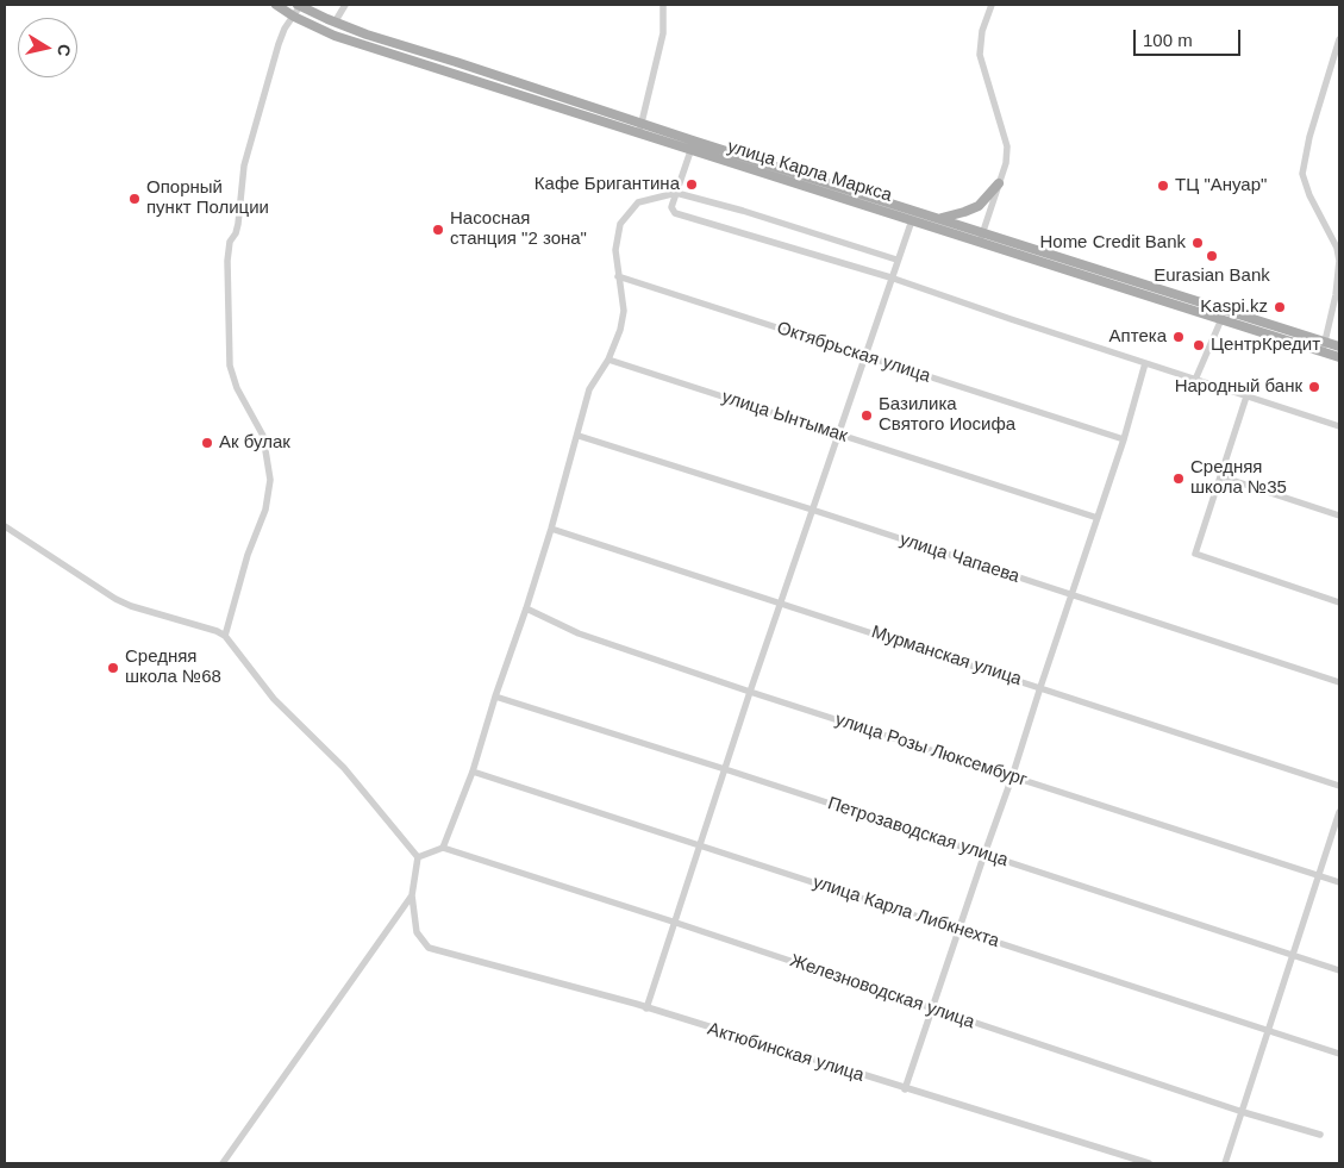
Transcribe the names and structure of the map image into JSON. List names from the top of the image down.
{
  "streets": {
    "main road": ["улица Карла Маркса"],
    "street": [
      "Октябрьская улица",
      "улица Ынтымак",
      "улица Чапаева",
      "Мурманская улица",
      "улица Розы Люксембург",
      "Петрозаводская улица",
      "улица Карла Либкнехта",
      "Железноводская улица",
      "Актюбинская улица"
    ]
  },
  "places": [
    "Кафе Бригантина",
    "ТЦ \"Ануар\"",
    "Опорный пункт Полиции",
    "Насосная станция \"2 зона\"",
    "Home Credit Bank",
    "Eurasian Bank",
    "Kaspi.kz",
    "Аптека",
    "ЦентрКредит",
    "Народный банк",
    "Базилика Святого Иосифа",
    "Ак булак",
    "Средняя школа №35",
    "Средняя школа №68"
  ],
  "scale_bar": "100 m",
  "north": "right"
}
